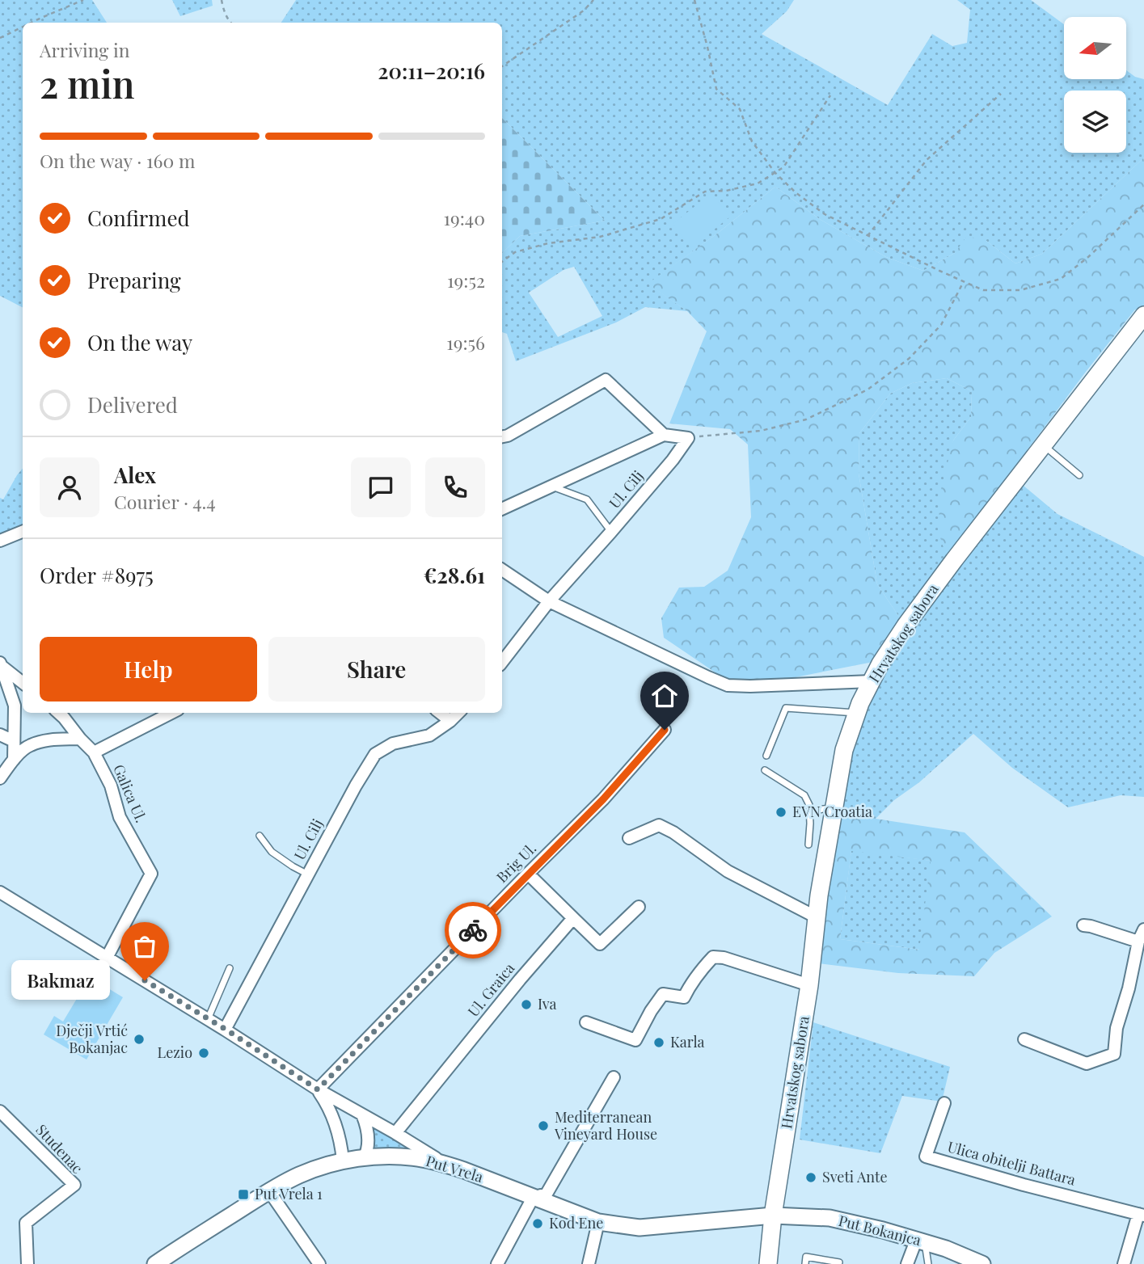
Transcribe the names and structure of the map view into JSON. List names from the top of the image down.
{
  "streets": {
    "main road": ["Hrvatskog sabora", "Put Vrela", "Put Bokanjca"],
    "street": [
      "Ul. Cilj",
      "Galica Ul.",
      "Brig Ul.",
      "Ul. Graica",
      "Studenac",
      "Ulica obitelji Battara"
    ]
  },
  "crossings": [
    ["Hrvatskog sabora", "Put Vrela"],
    ["Hrvatskog sabora", "Put Bokanjca"],
    ["Put Vrela", "Put Bokanjca"]
  ],
  "places": {
    "other": [
      "EVN Croatia",
      "Bakmaz",
      "Iva",
      "Dječji Vrtić Bokanjac",
      "Karla",
      "Lezio",
      "Mediterranean Vineyard House",
      "Sveti Ante",
      "Kod Ene"
    ],
    "transit": ["Put Vrela 1"]
  },
  "north": "left",
  "page": {
    "heading": ["2 min", "Arriving in", "20:11–20:16"],
    "panel": [
      "Alex",
      "Courier · 4.4",
      "Order #8975",
      "€28.61"
    ],
    "bar": "On the way · 160 m",
    "list": [
      ["Confirmed", "19:40"],
      ["Preparing", "19:52"],
      ["On the way", "19:56"],
      "Delivered"
    ],
    "buttons": ["Help", "Share"],
    "bubble": "Bakmaz"
  }
}
